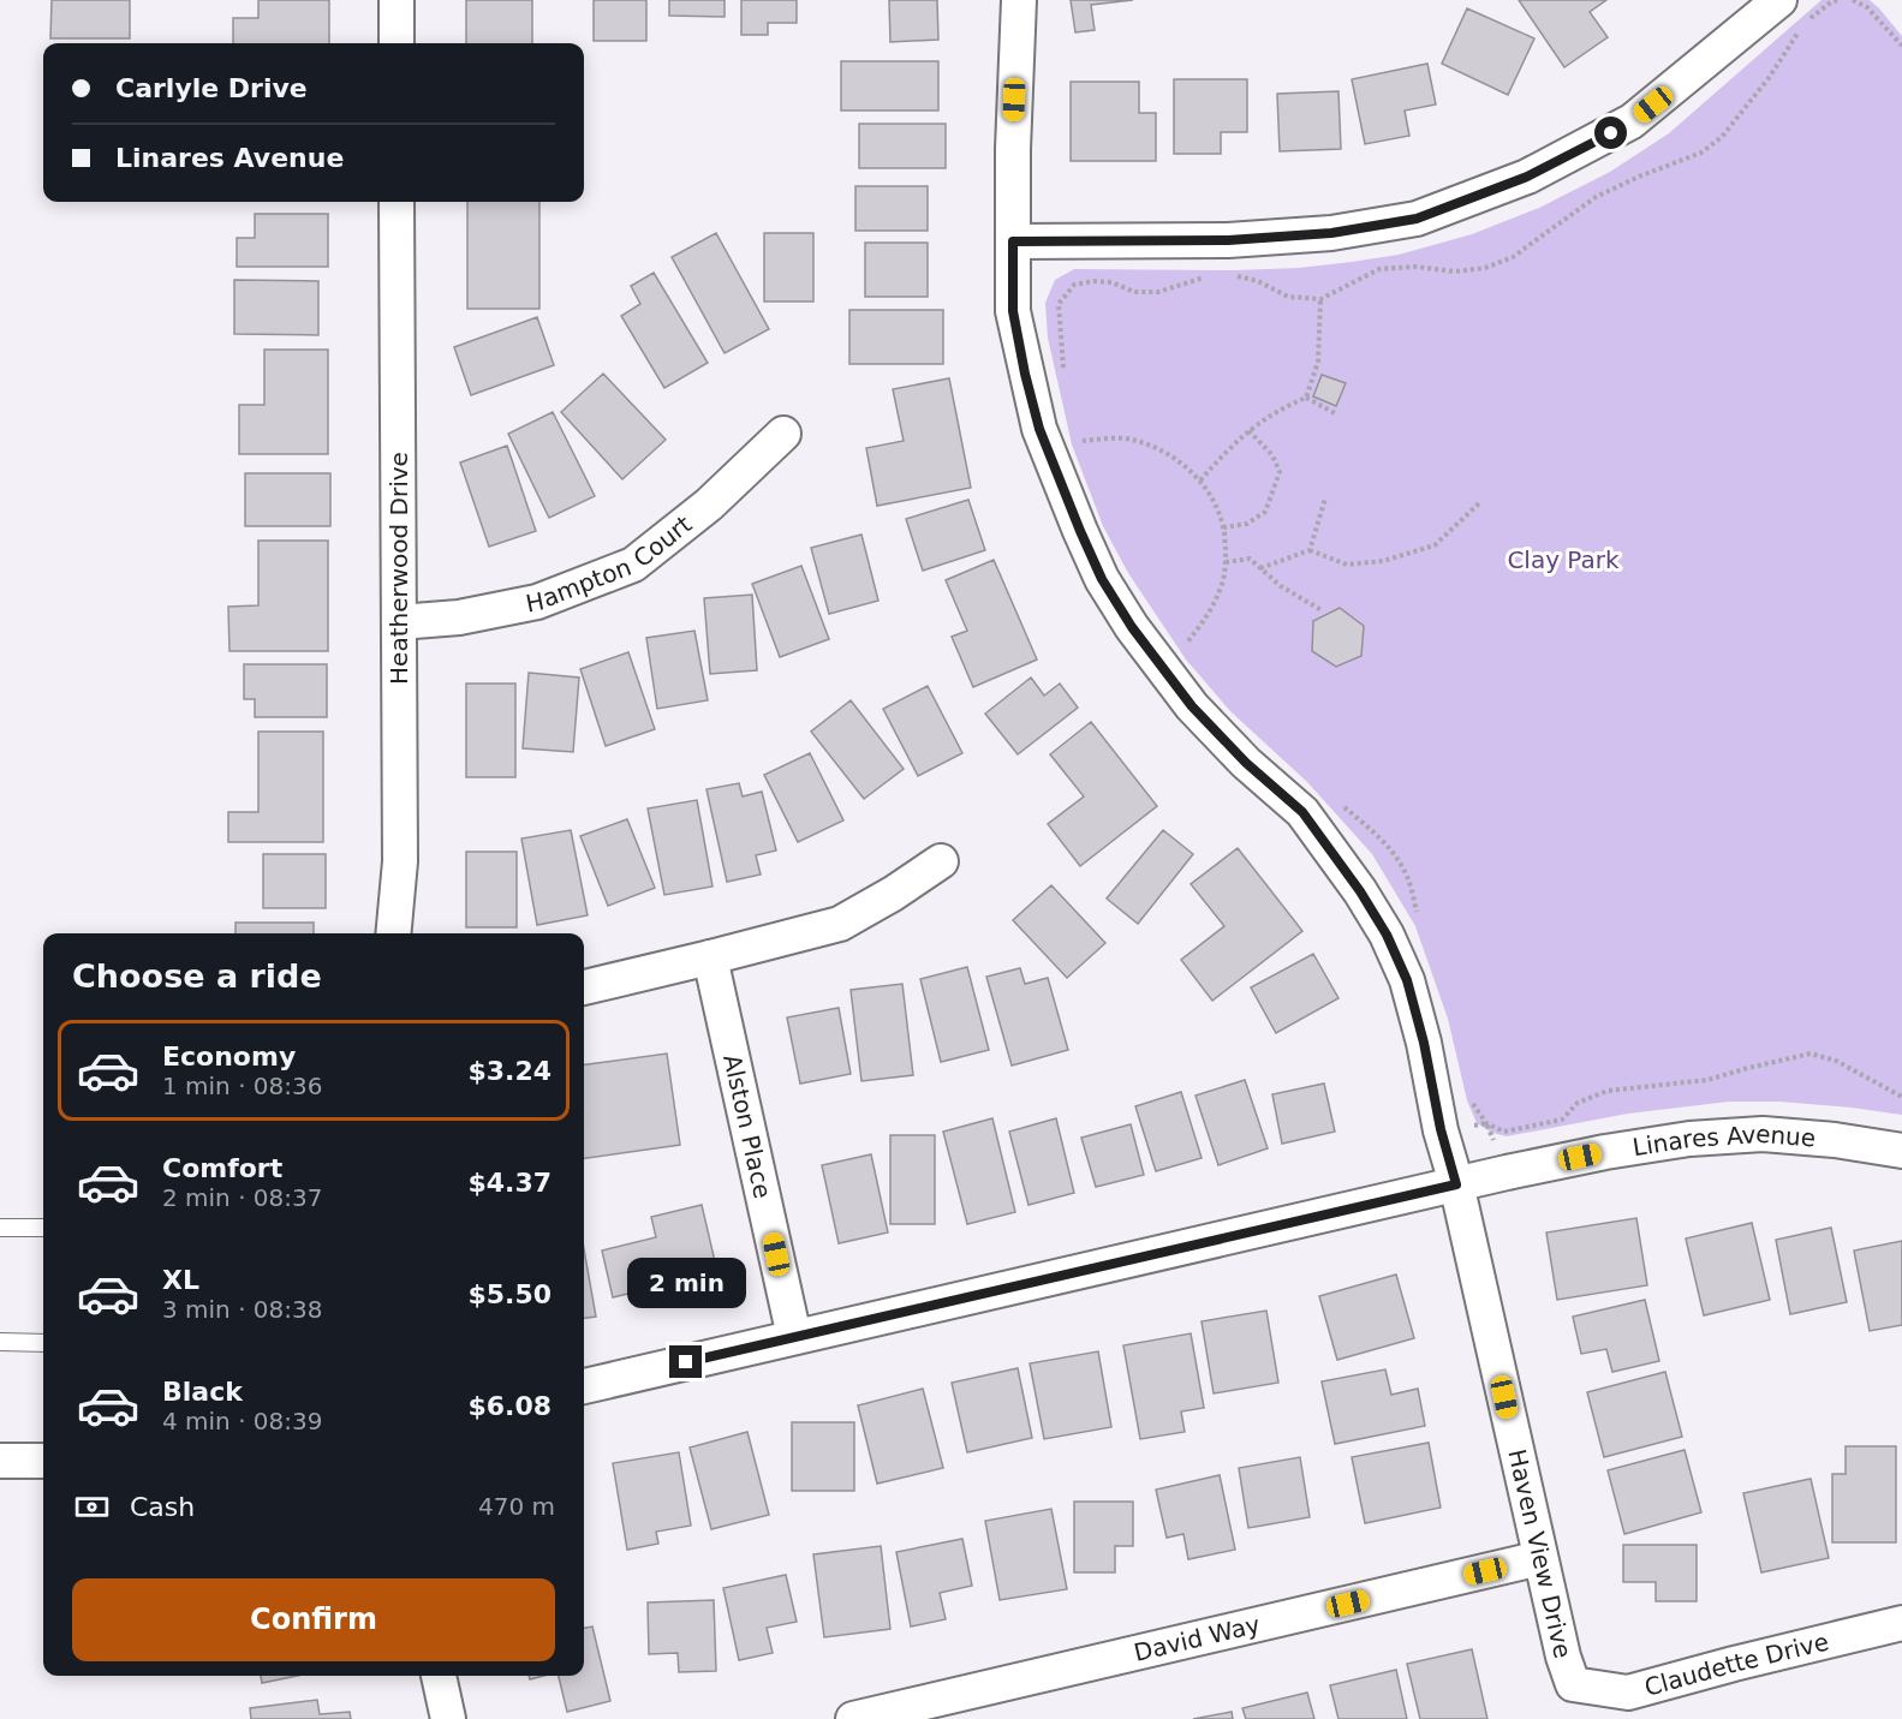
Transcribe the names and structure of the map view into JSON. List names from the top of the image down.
{
  "streets": {
    "street": [
      "Hampton Court",
      "Heatherwood Drive",
      "Alston Place",
      "Linares Avenue",
      "Haven View Drive",
      "David Way",
      "Claudette Drive"
    ]
  },
  "crossings": [
    ["Hampton Court", "Heatherwood Drive"],
    ["Alston Place", "Linares Avenue"],
    ["Linares Avenue", "Haven View Drive"],
    ["Haven View Drive", "David Way"],
    ["Haven View Drive", "Claudette Drive"]
  ],
  "parks": ["Clay Park"],
  "page": {
    "banner": ["Carlyle Drive", "Linares Avenue"],
    "heading": "Choose a ride",
    "list": [
      {
        "name": "Economy",
        "note": "1 min · 08:36",
        "value": "$3.24"
      },
      {
        "name": "Comfort",
        "note": "2 min · 08:37",
        "value": "$4.37"
      },
      {
        "name": "XL",
        "note": "3 min · 08:38",
        "value": "$5.50"
      },
      {
        "name": "Black",
        "note": "4 min · 08:39",
        "value": "$6.08"
      }
    ],
    "bubble": "2 min",
    "pay": ["Cash", "470 m"],
    "buttons": "Confirm"
  }
}
